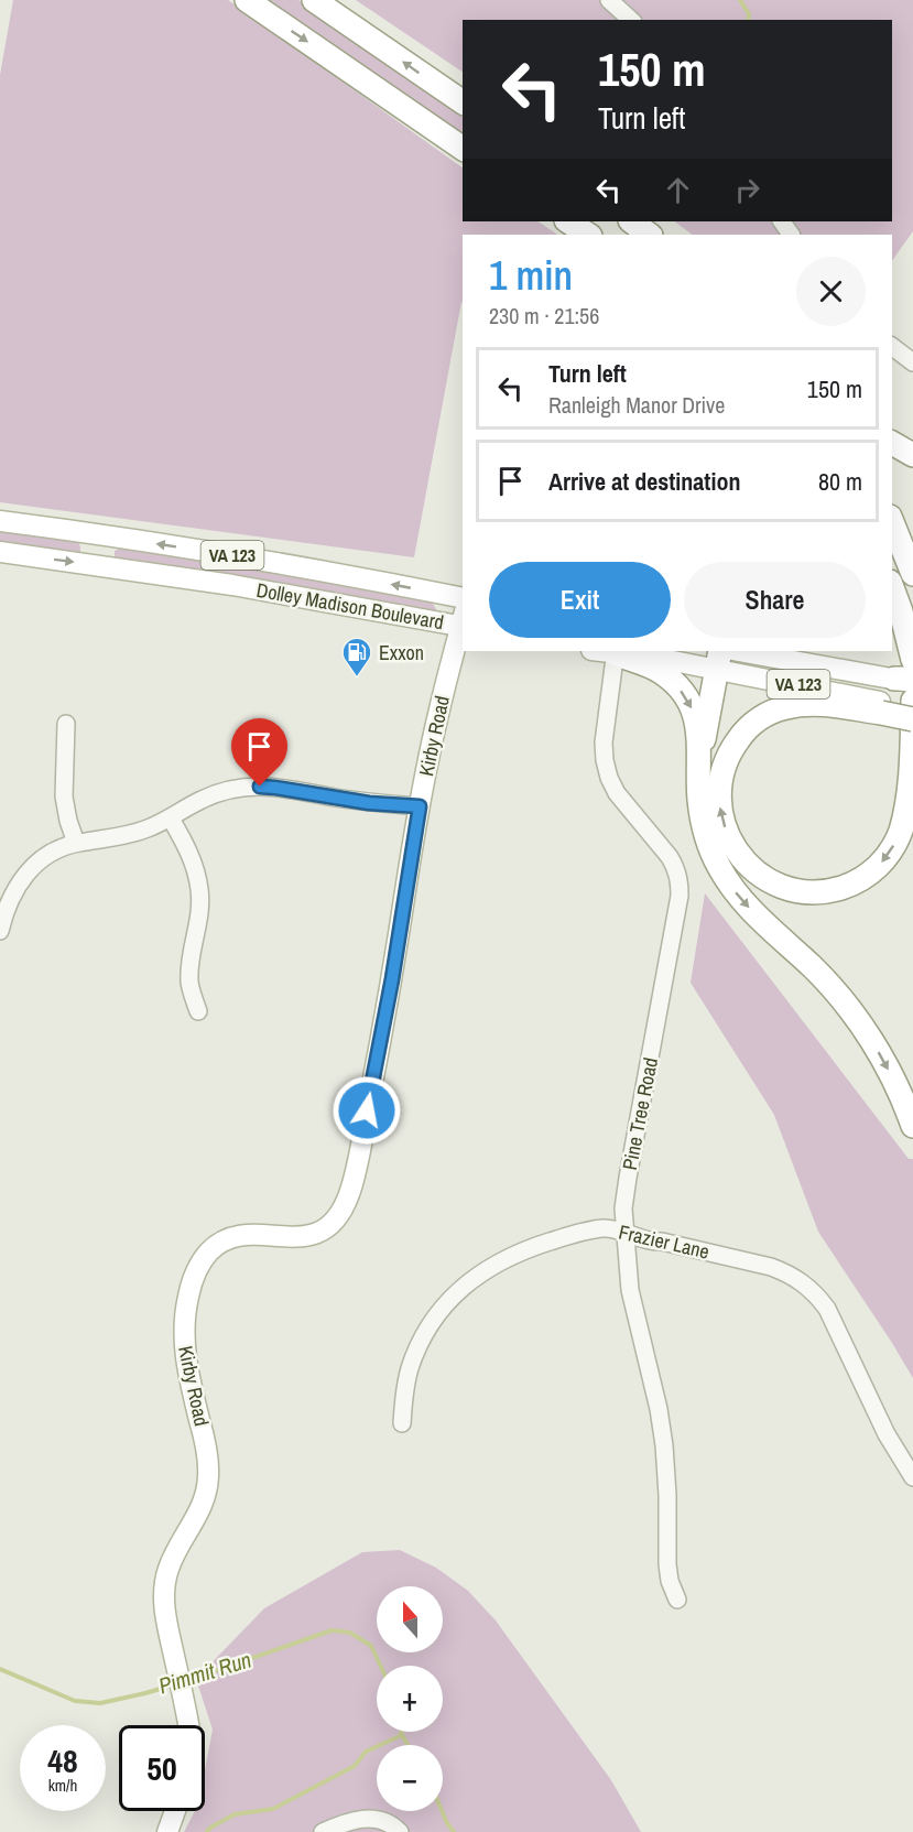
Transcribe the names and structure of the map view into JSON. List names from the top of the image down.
{
  "streets": {
    "main road": ["VA 123", "Dolley Madison Boulevard", "Kirby Road"],
    "street": ["Pine Tree Road", "Frazier Lane"]
  },
  "crossings": [
    ["VA 123", "Pine Tree Road"],
    ["Dolley Madison Boulevard", "Kirby Road"],
    ["Pine Tree Road", "Frazier Lane"]
  ],
  "water": ["Pimmit Run"],
  "places": {
    "fuel station": ["Exxon"]
  },
  "north": "top",
  "page": {
    "turn": ["150 m", "Turn left"],
    "heading": ["1 min", "230 m · 21:56"],
    "list": [
      {
        "name": "Turn left",
        "note": "Ranleigh Manor Drive",
        "value": "150 m"
      },
      {
        "name": "Arrive at destination",
        "value": "80 m"
      }
    ],
    "buttons": ["Exit", "Share"],
    "map_buttons": ["+", "−"],
    "speed": "48 km/h",
    "limit": "50"
  }
}
